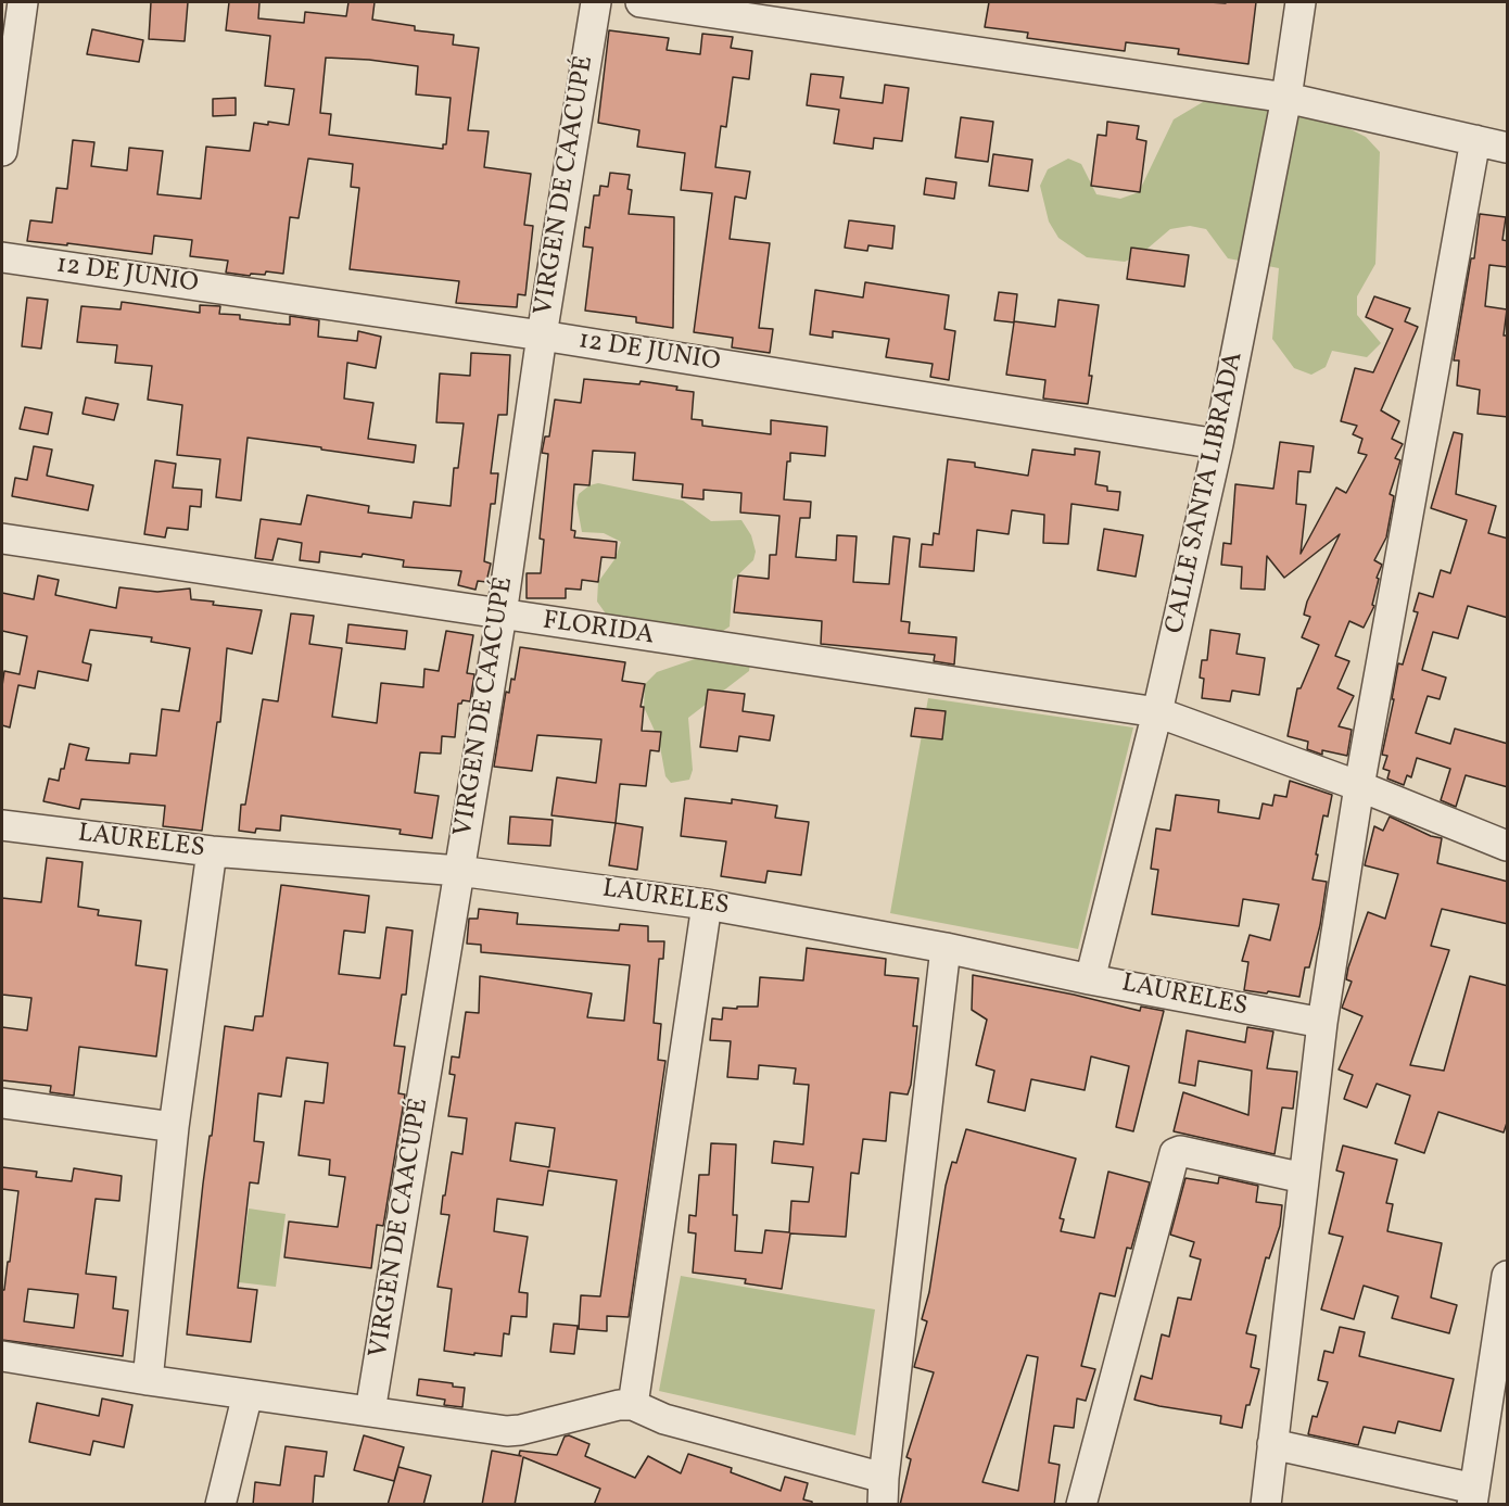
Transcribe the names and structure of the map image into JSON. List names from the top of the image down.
{
  "streets": {
    "street": [
      "VIRGEN DE CAACUPÉ",
      "12 DE JUNIO",
      "CALLE SANTA LIBRADA",
      "FLORIDA",
      "LAURELES"
    ]
  },
  "crossings": [
    ["VIRGEN DE CAACUPÉ", "12 DE JUNIO"],
    ["VIRGEN DE CAACUPÉ", "FLORIDA"],
    ["VIRGEN DE CAACUPÉ", "LAURELES"],
    ["12 DE JUNIO", "CALLE SANTA LIBRADA"],
    ["CALLE SANTA LIBRADA", "FLORIDA"],
    ["CALLE SANTA LIBRADA", "LAURELES"]
  ]
}
